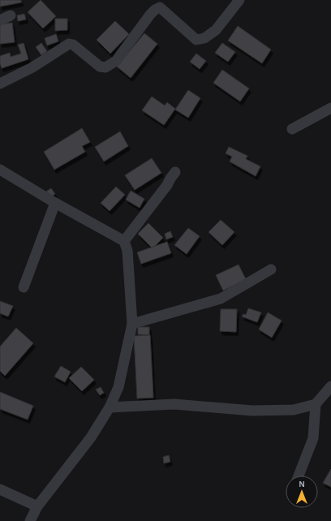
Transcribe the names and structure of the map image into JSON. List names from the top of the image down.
{
  "north": "top"
}
